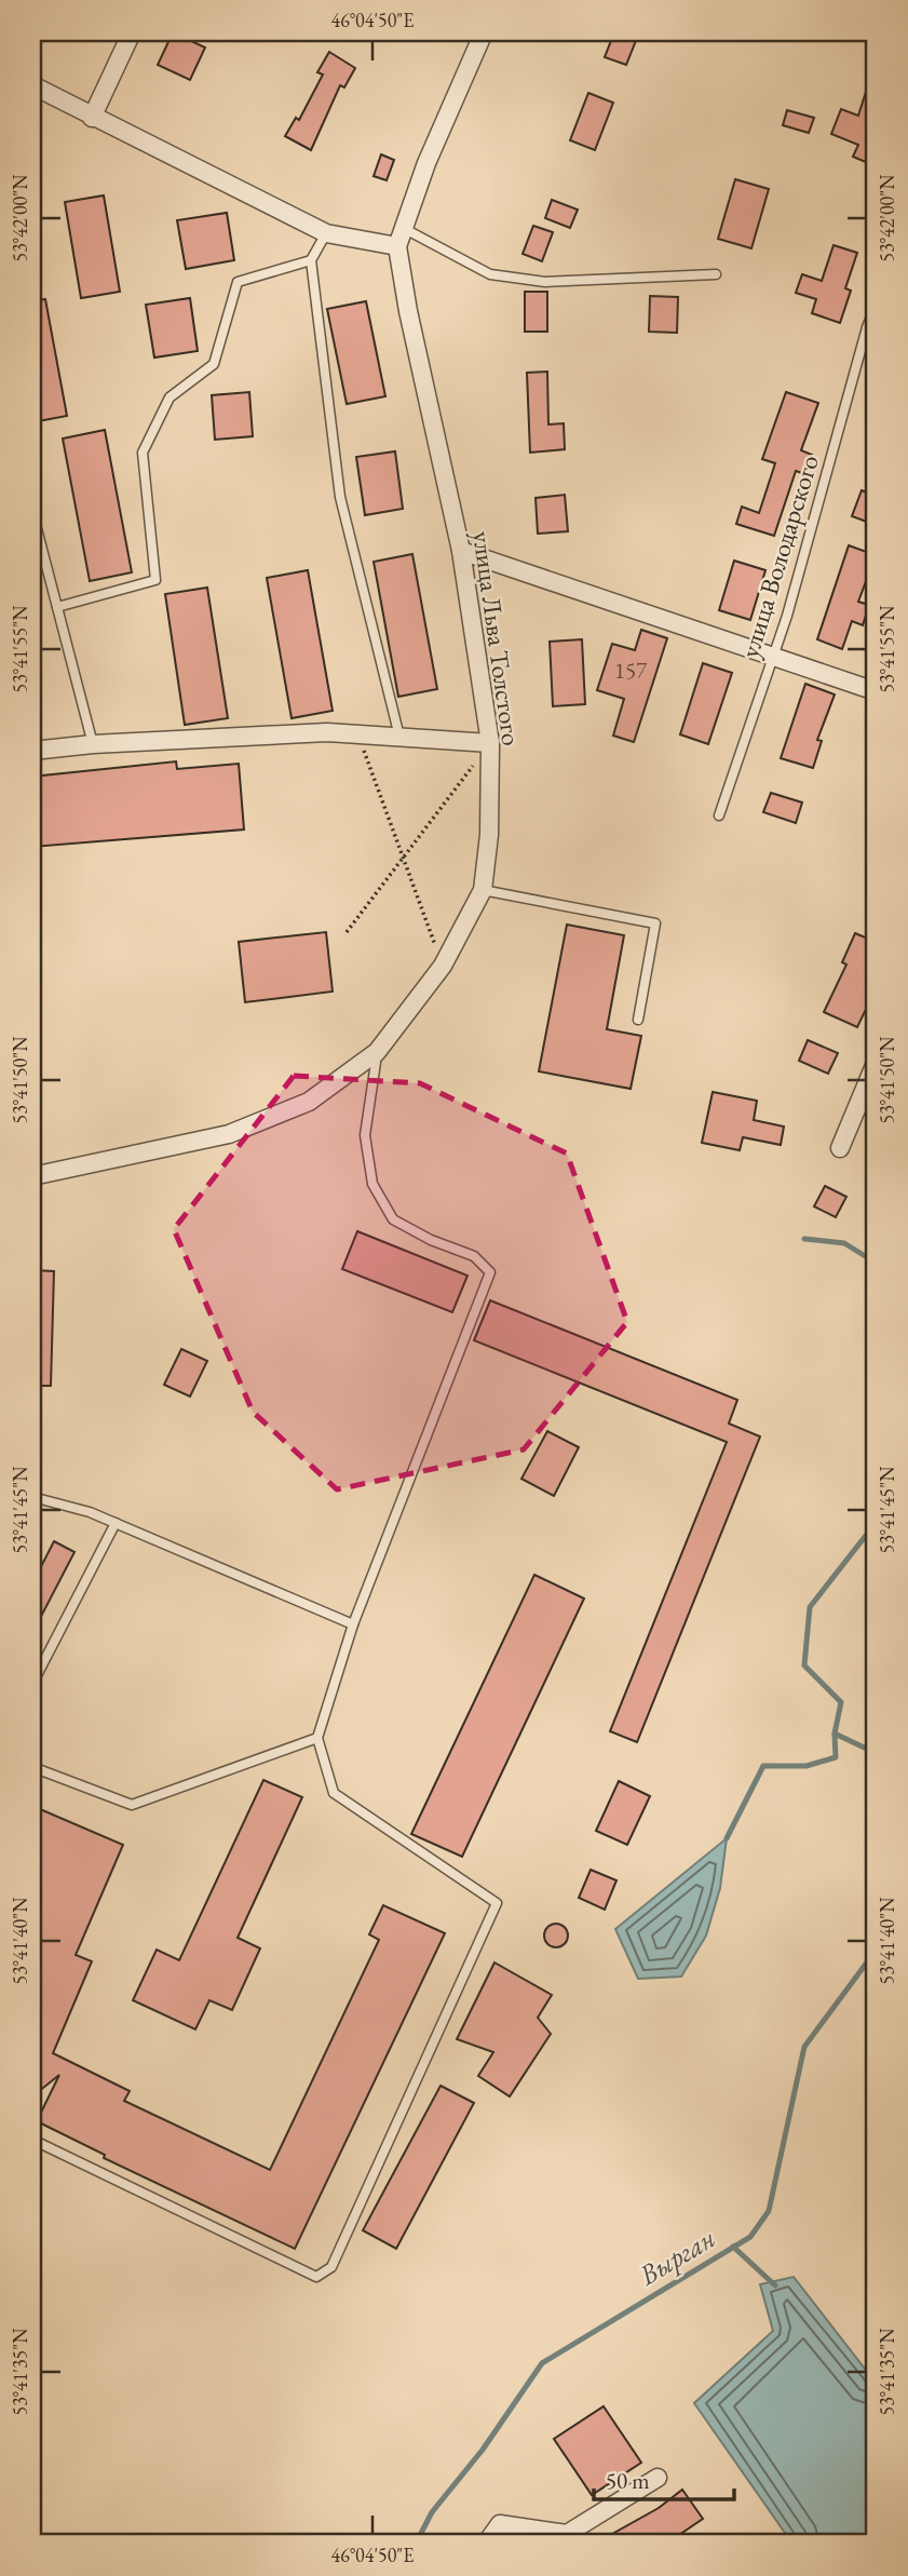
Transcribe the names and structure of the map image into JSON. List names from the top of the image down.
{
  "streets": {
    "street": ["улица Льва Толстого"],
    "lane": ["улица Володарского"]
  },
  "water": ["Вырган"],
  "house_numbers": ["157"],
  "scale_bar": "50 m",
  "coordinates": [
    "46°04'50\"E",
    "53°42'00\"N",
    "53°41'55\"N",
    "53°41'50\"N",
    "53°41'45\"N",
    "53°41'40\"N",
    "53°41'35\"N"
  ]
}
